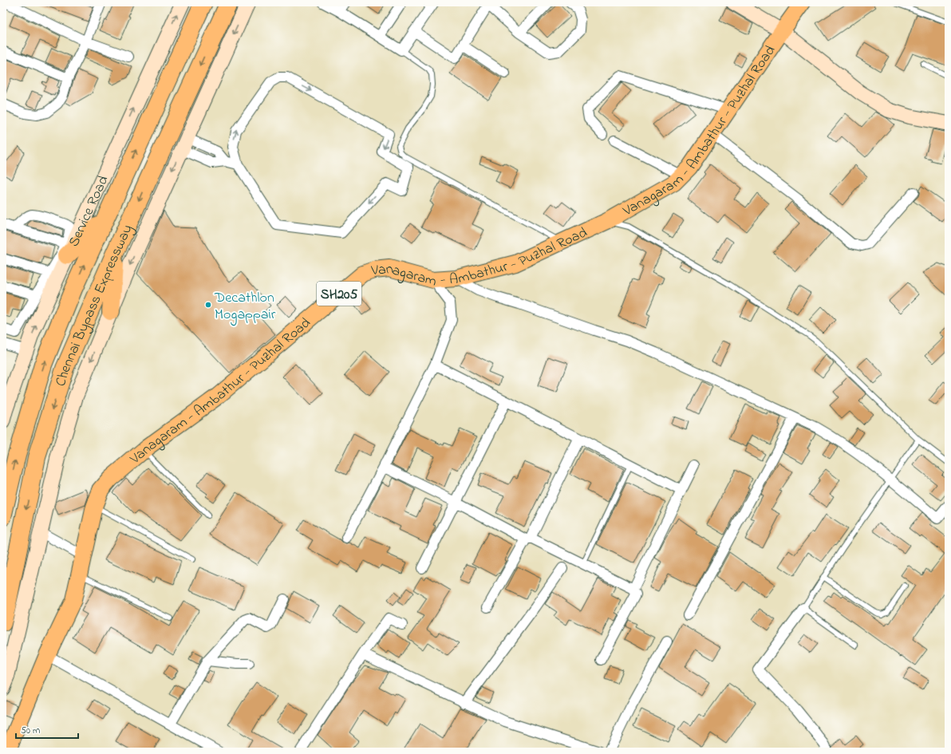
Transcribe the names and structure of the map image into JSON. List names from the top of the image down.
{
  "streets": {
    "highway": ["Chennai Bypass Expressway"],
    "main road": ["Vanagaram - Ambathur - Puzhal Road", "SH205"],
    "street": ["Service Road"]
  },
  "places": ["Decathlon Mogappair"],
  "scale_bar": "50 m"
}
